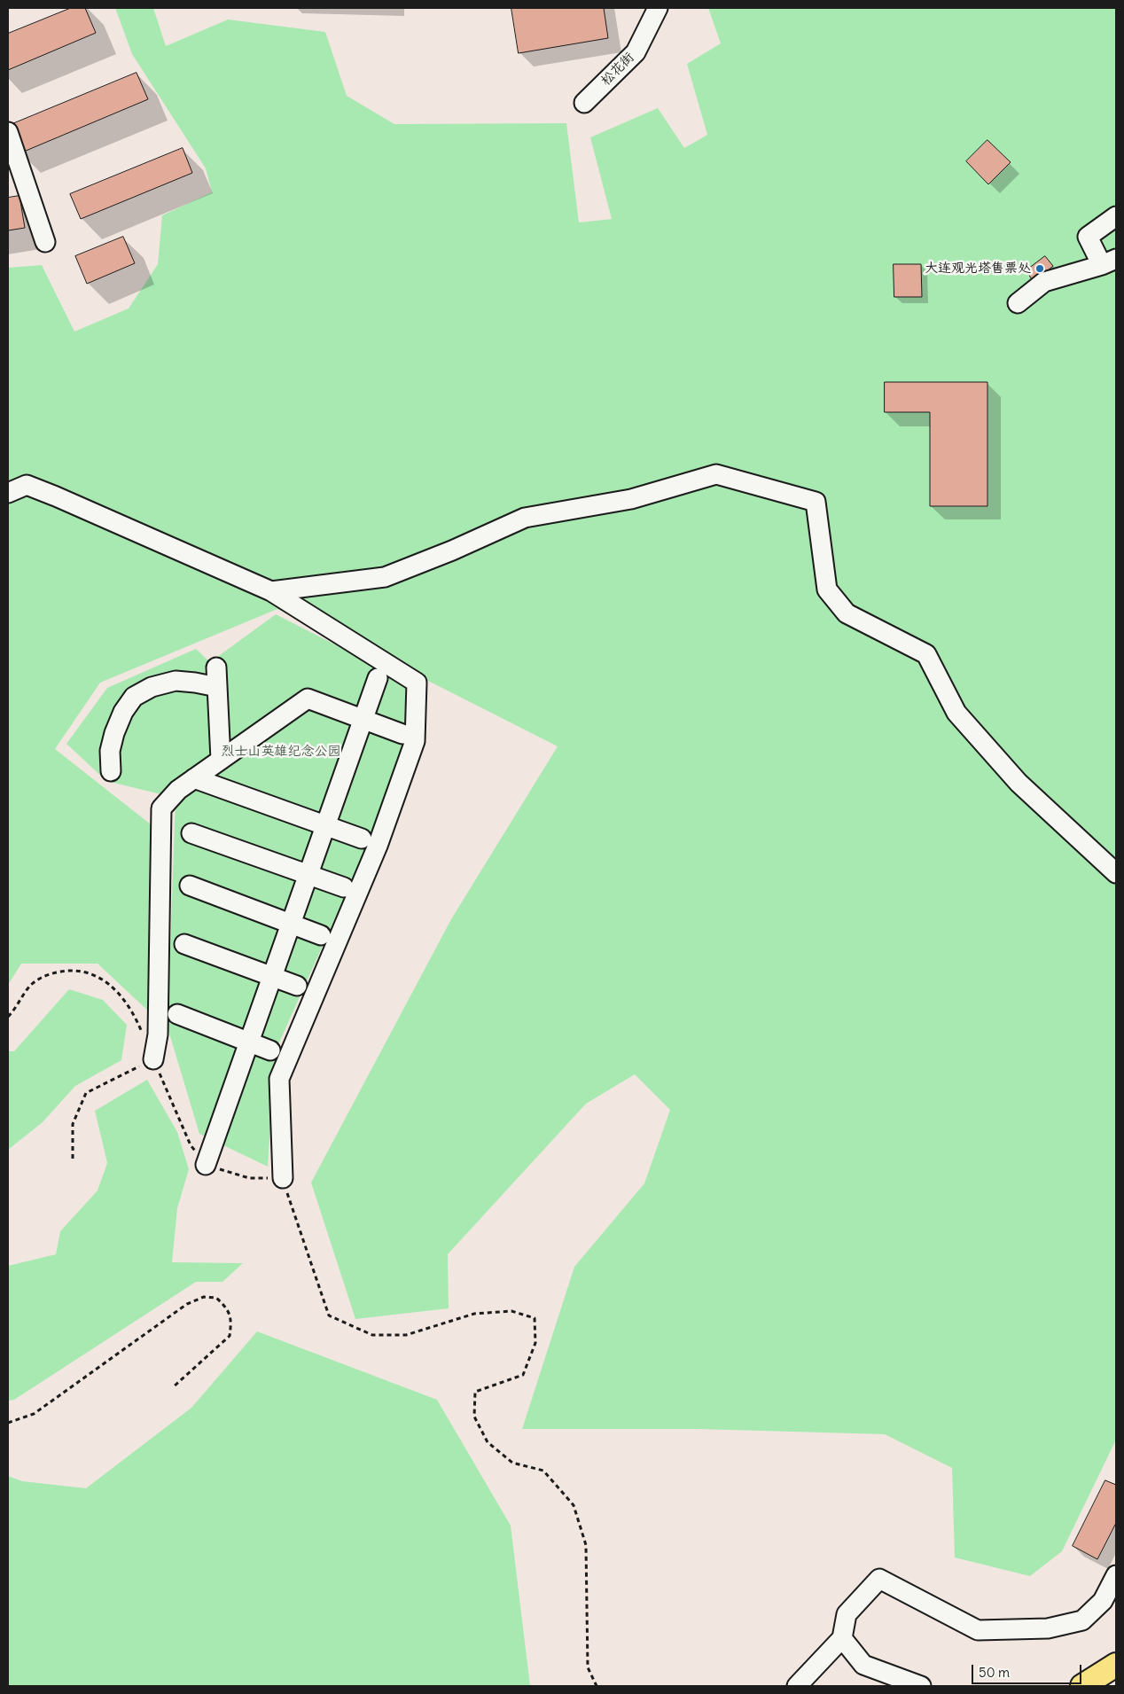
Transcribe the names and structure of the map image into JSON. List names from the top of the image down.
{
  "streets": {
    "street": ["松花街"]
  },
  "parks": ["烈士山英雄纪念公园"],
  "places": ["大连观光塔售票处"],
  "scale_bar": "50 m"
}
